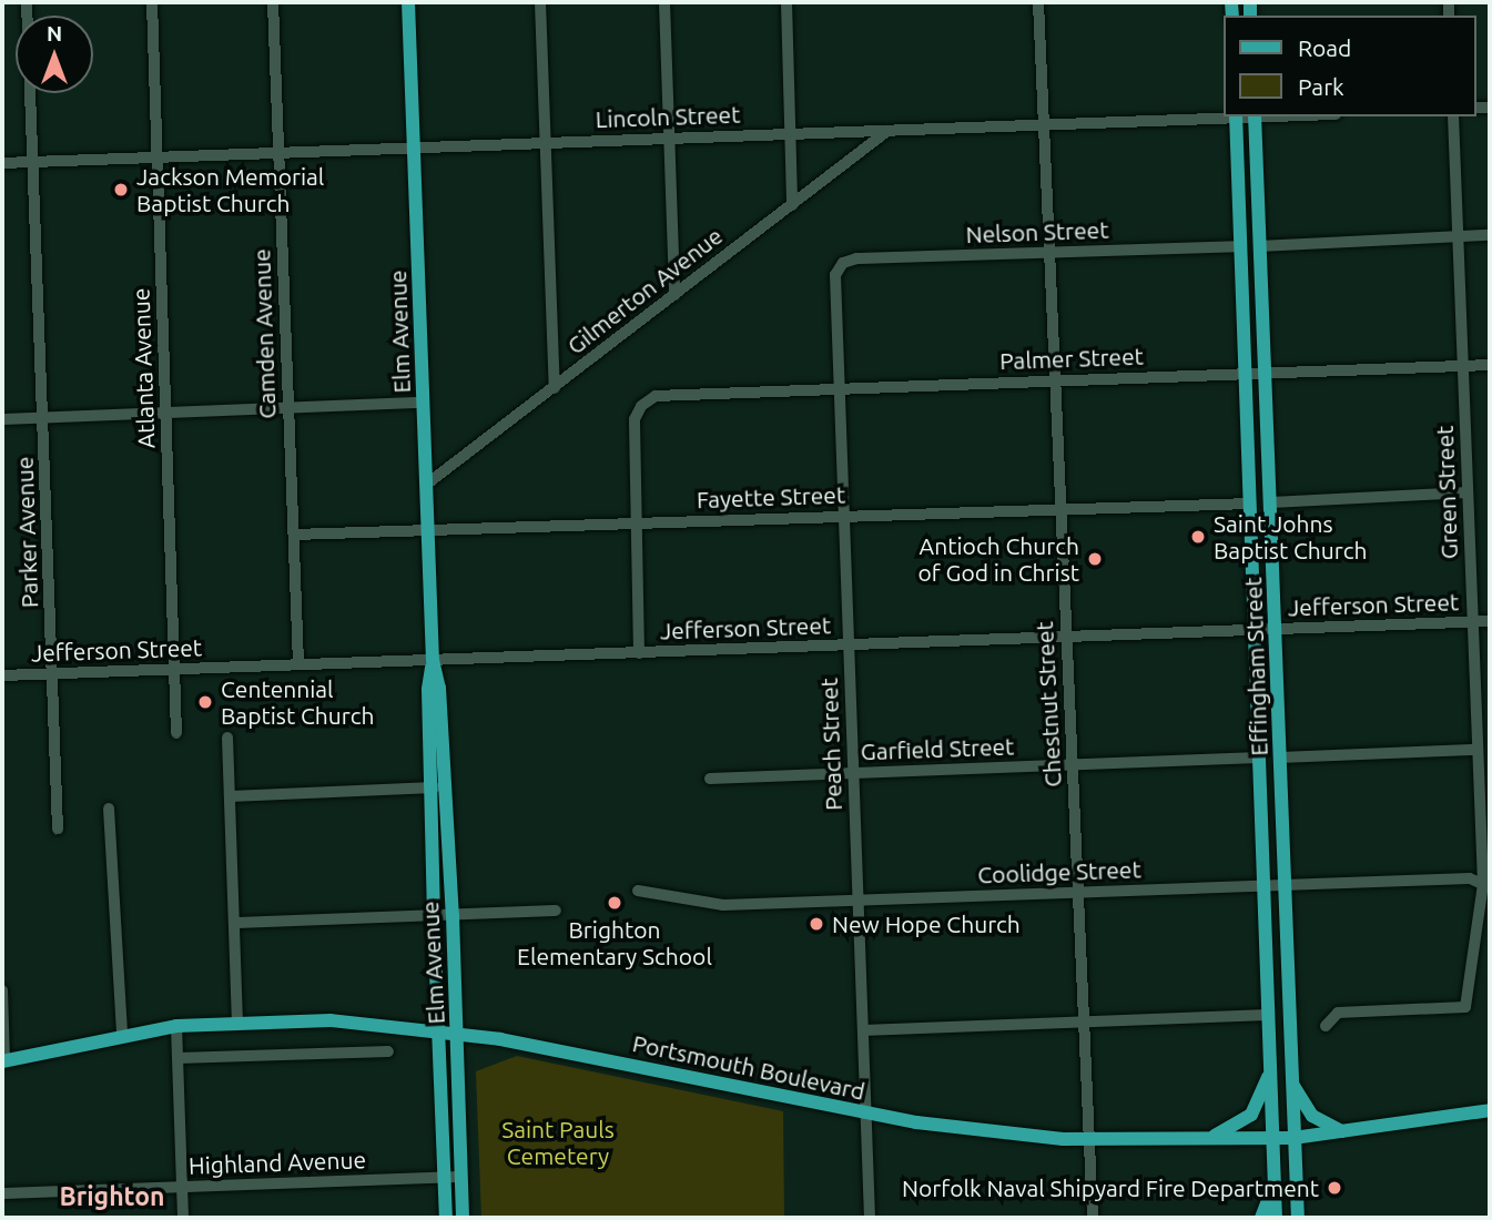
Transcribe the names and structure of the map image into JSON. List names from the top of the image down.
{
  "streets": {
    "main road": ["Elm Avenue", "Effingham Street", "Portsmouth Boulevard"],
    "street": [
      "Lincoln Street",
      "Nelson Street",
      "Gilmerton Avenue",
      "Camden Avenue",
      "Palmer Street",
      "Atlanta Avenue",
      "Green Street",
      "Fayette Street",
      "Parker Avenue",
      "Jefferson Street",
      "Chestnut Street",
      "Peach Street",
      "Garfield Street",
      "Coolidge Street",
      "Highland Avenue"
    ]
  },
  "crossings": [
    ["Lincoln Street", "Gilmerton Avenue"],
    ["Lincoln Street", "Elm Avenue"],
    ["Lincoln Street", "Camden Avenue"],
    ["Lincoln Street", "Atlanta Avenue"],
    ["Lincoln Street", "Parker Avenue"],
    ["Lincoln Street", "Effingham Street"],
    ["Lincoln Street", "Chestnut Street"],
    ["Nelson Street", "Effingham Street"],
    ["Nelson Street", "Chestnut Street"],
    ["Nelson Street", "Peach Street"],
    ["Gilmerton Avenue", "Elm Avenue"],
    ["Elm Avenue", "Fayette Street"],
    ["Elm Avenue", "Jefferson Street"],
    ["Elm Avenue", "Portsmouth Boulevard"],
    ["Elm Avenue", "Highland Avenue"],
    ["Camden Avenue", "Fayette Street"],
    ["Camden Avenue", "Jefferson Street"],
    ["Palmer Street", "Green Street"],
    ["Palmer Street", "Fayette Street"],
    ["Palmer Street", "Effingham Street"],
    ["Palmer Street", "Chestnut Street"],
    ["Palmer Street", "Peach Street"],
    ["Atlanta Avenue", "Jefferson Street"],
    ["Green Street", "Jefferson Street"],
    ["Green Street", "Coolidge Street"],
    ["Fayette Street", "Effingham Street"],
    ["Fayette Street", "Chestnut Street"],
    ["Fayette Street", "Peach Street"],
    ["Parker Avenue", "Jefferson Street"],
    ["Jefferson Street", "Effingham Street"],
    ["Jefferson Street", "Chestnut Street"],
    ["Jefferson Street", "Peach Street"],
    ["Effingham Street", "Garfield Street"],
    ["Effingham Street", "Coolidge Street"],
    ["Effingham Street", "Portsmouth Boulevard"],
    ["Chestnut Street", "Garfield Street"],
    ["Chestnut Street", "Coolidge Street"],
    ["Chestnut Street", "Portsmouth Boulevard"],
    ["Peach Street", "Garfield Street"],
    ["Peach Street", "Coolidge Street"],
    ["Peach Street", "Portsmouth Boulevard"]
  ],
  "districts": ["Brighton"],
  "parks": ["Saint Pauls Cemetery"],
  "places": [
    "Jackson Memorial Baptist Church",
    "Saint Johns Baptist Church",
    "Antioch Church of God in Christ",
    "Centennial Baptist Church",
    "Brighton Elementary School",
    "New Hope Church",
    "Norfolk Naval Shipyard Fire Department"
  ],
  "legend": ["Road", "Park"],
  "north": "top"
}
